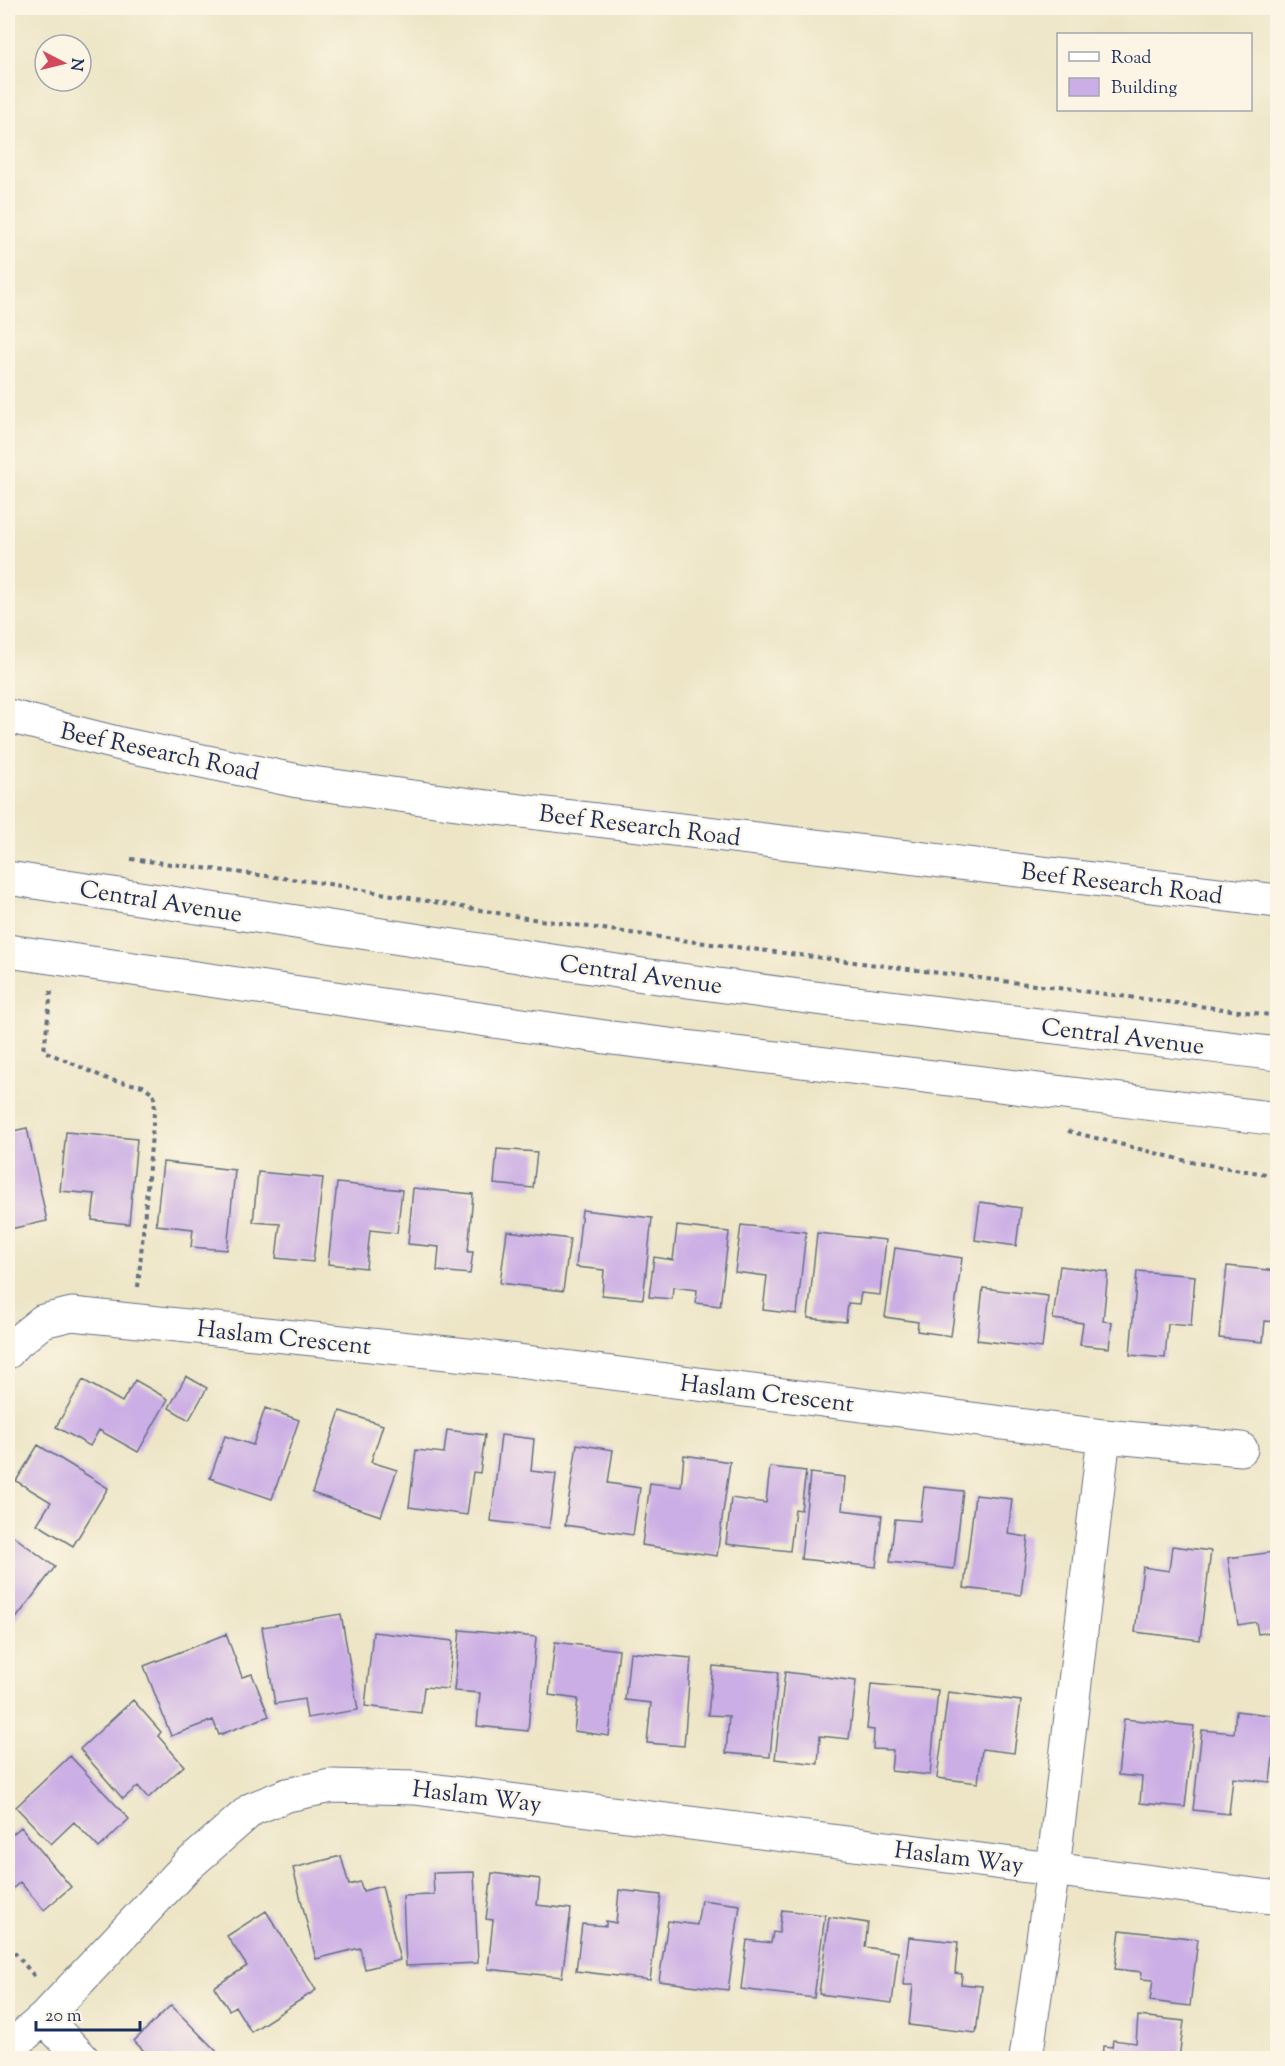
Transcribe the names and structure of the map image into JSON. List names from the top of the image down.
{
  "streets": {
    "street": [
      "Beef Research Road",
      "Central Avenue",
      "Haslam Crescent",
      "Haslam Way"
    ]
  },
  "legend": ["Road", "Building"],
  "scale_bar": "20 m",
  "north": "right"
}
